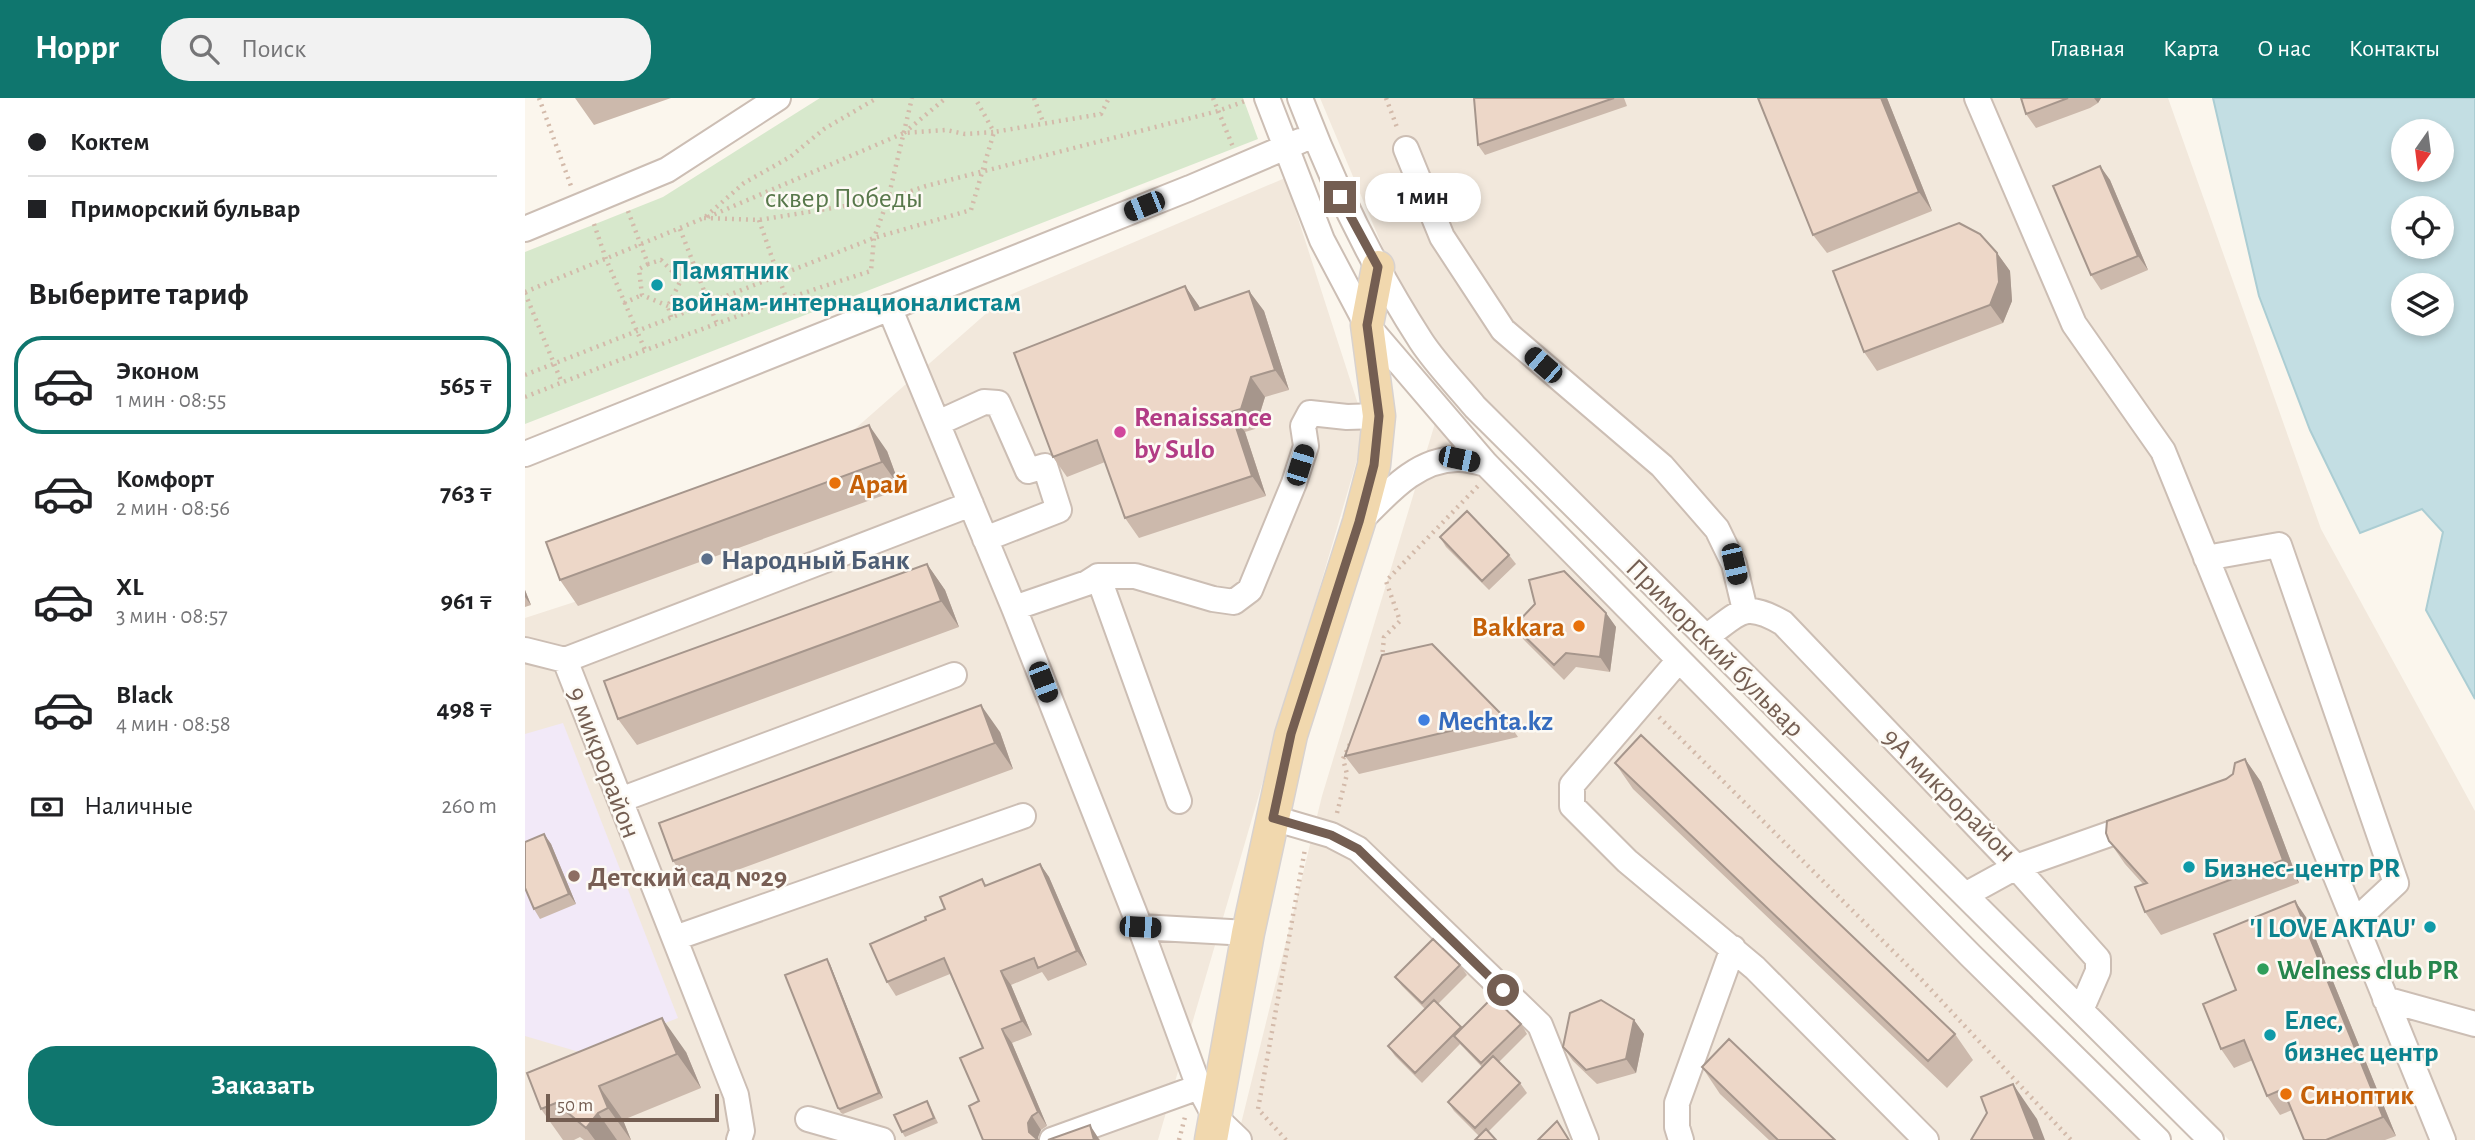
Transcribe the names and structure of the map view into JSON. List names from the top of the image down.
{
  "streets": {
    "street": ["Приморский бульвар", "9 микрорайон", "9А микрорайон"]
  },
  "parks": ["сквер Победы"],
  "places": [
    "Памятник войнам-интернационалистам",
    "Renaissance by Sulo",
    "Арай",
    "Народный Банк",
    "Bakkara",
    "Mechta.kz",
    "Бизнес-центр PR",
    "Детский сад №29",
    "'I LOVE AKTAU'",
    "Welness club PR",
    "Елес, бизнес центр",
    "Синоптик"
  ],
  "scale_bar": "50 m",
  "north": "bottom",
  "page": {
    "header": "Hoppr",
    "search": "Поиск",
    "nav": [
      "Главная",
      "Карта",
      "О нас",
      "Контакты"
    ],
    "banner": ["Коктем", "Приморский бульвар"],
    "bubble": "1 мин",
    "heading": "Выберите тариф",
    "list": [
      {
        "name": "Эконом",
        "note": "1 мин · 08:55",
        "value": "565 ₸"
      },
      {
        "name": "Комфорт",
        "note": "2 мин · 08:56",
        "value": "763 ₸"
      },
      {
        "name": "XL",
        "note": "3 мин · 08:57",
        "value": "961 ₸"
      },
      {
        "name": "Black",
        "note": "4 мин · 08:58",
        "value": "498 ₸"
      }
    ],
    "pay": ["Наличные", "260 m"],
    "buttons": "Заказать",
    "scale": "50 m"
  }
}
